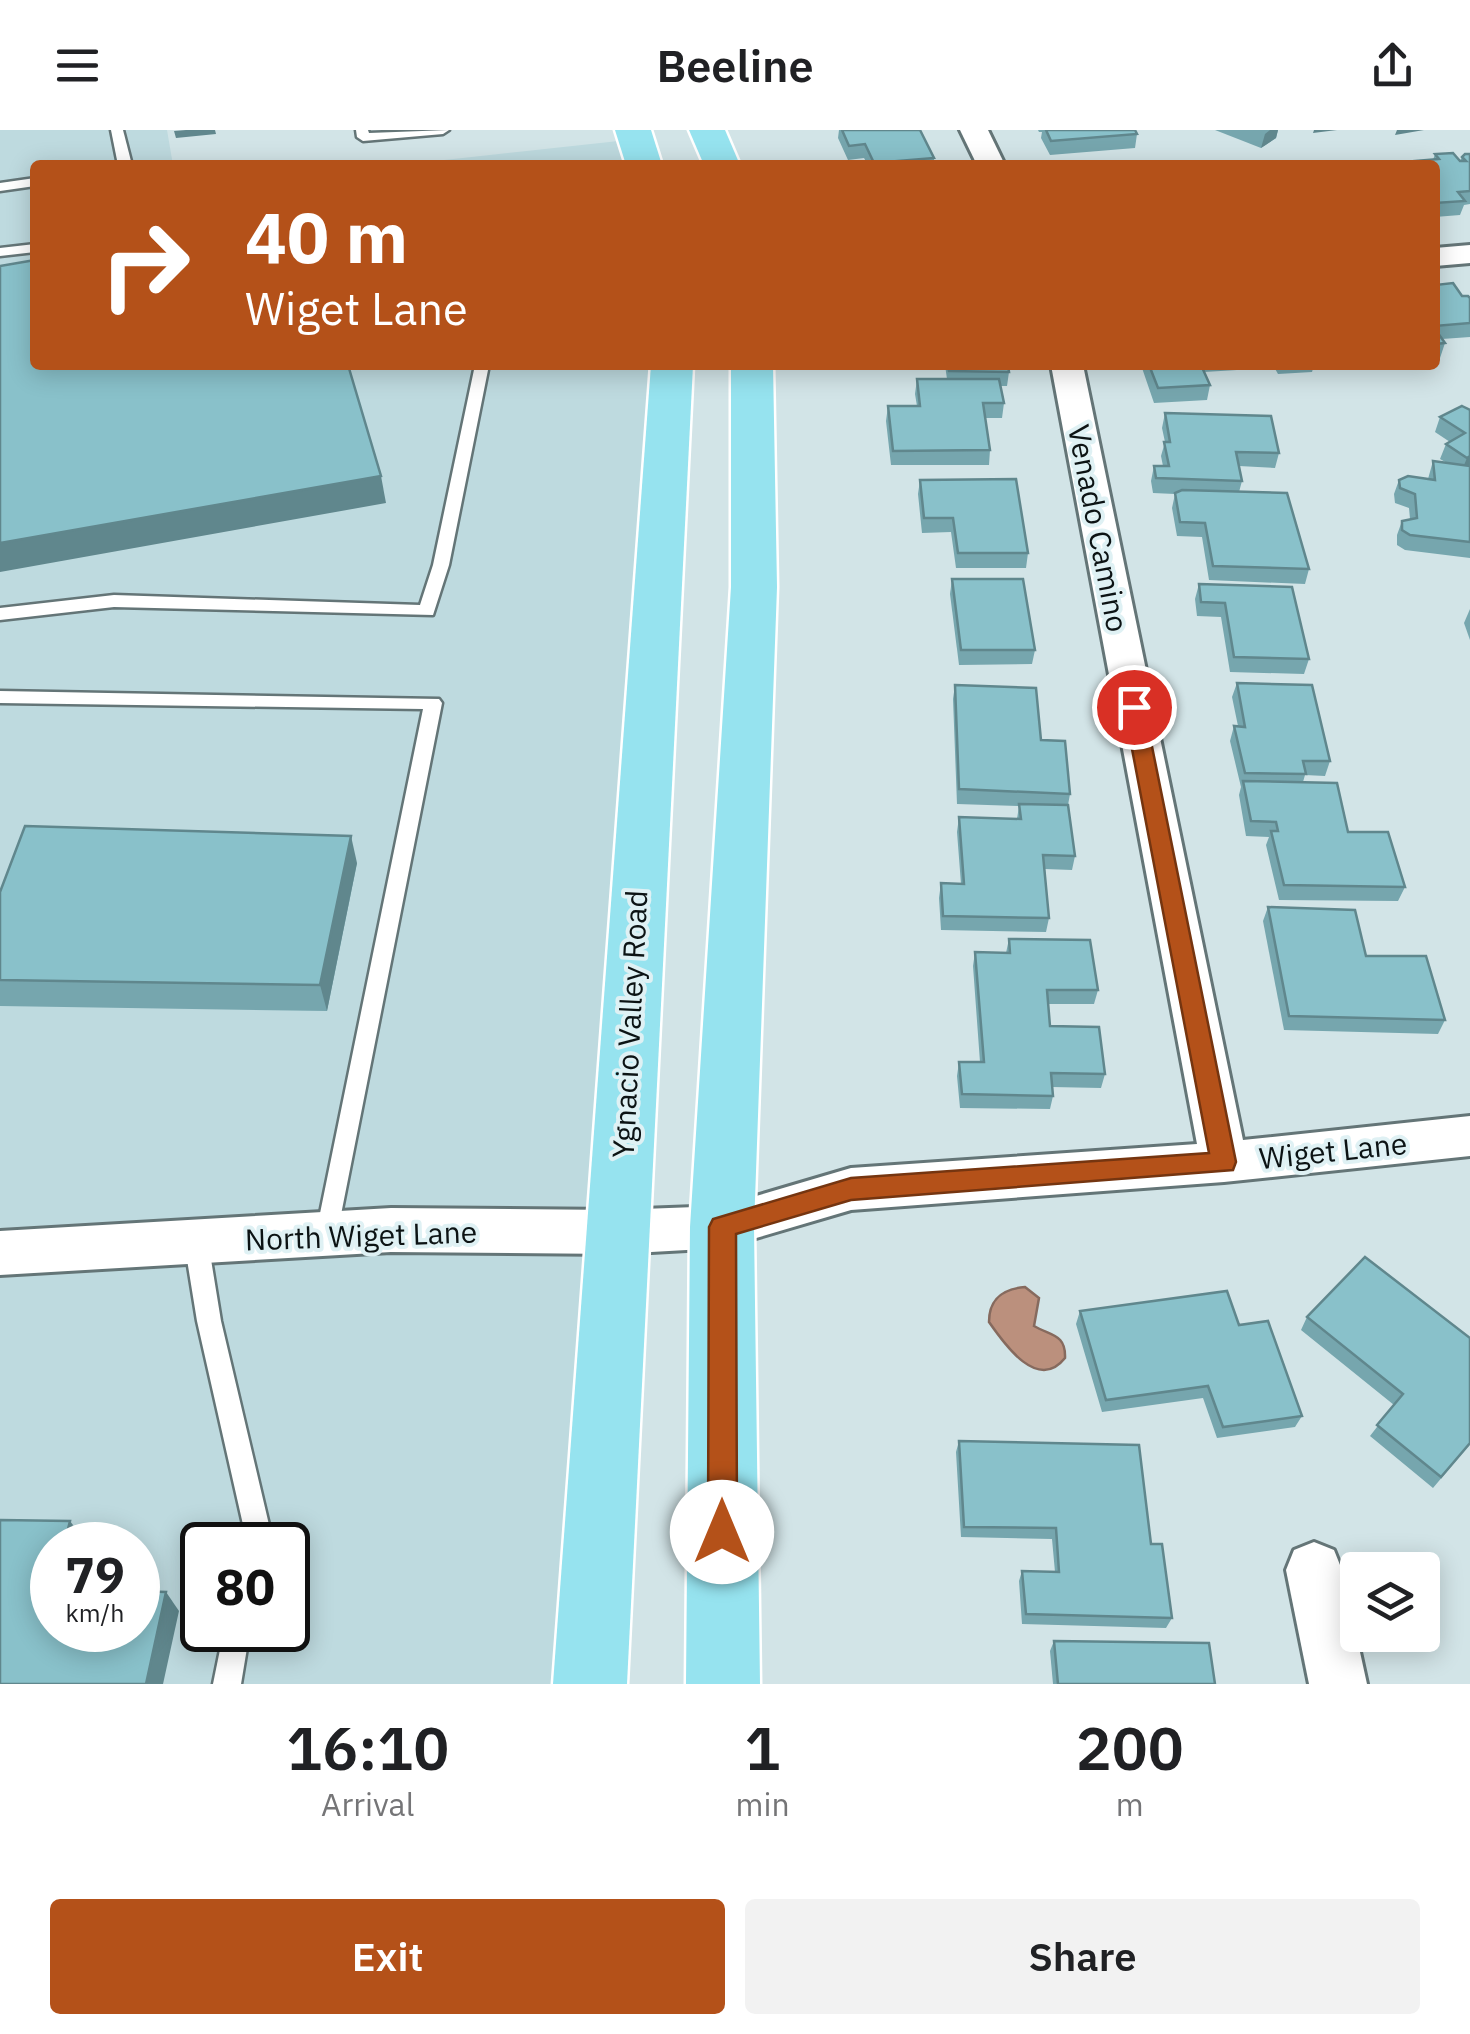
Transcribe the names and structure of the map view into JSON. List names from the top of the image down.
{
  "streets": {
    "highway": ["Ygnacio Valley Road"],
    "street": ["Venado Camino", "Wiget Lane", "North Wiget Lane"]
  },
  "crossings": [
    ["Venado Camino", "Wiget Lane"],
    ["Ygnacio Valley Road", "North Wiget Lane"],
    ["Wiget Lane", "North Wiget Lane"]
  ],
  "page": {
    "header": "Beeline",
    "turn": ["40 m", "Wiget Lane"],
    "speed": "79 km/h",
    "limit": "80",
    "eta": [
      "16:10",
      "Arrival",
      "1",
      "min",
      "200",
      "m"
    ],
    "buttons": ["Exit", "Share"]
  }
}
